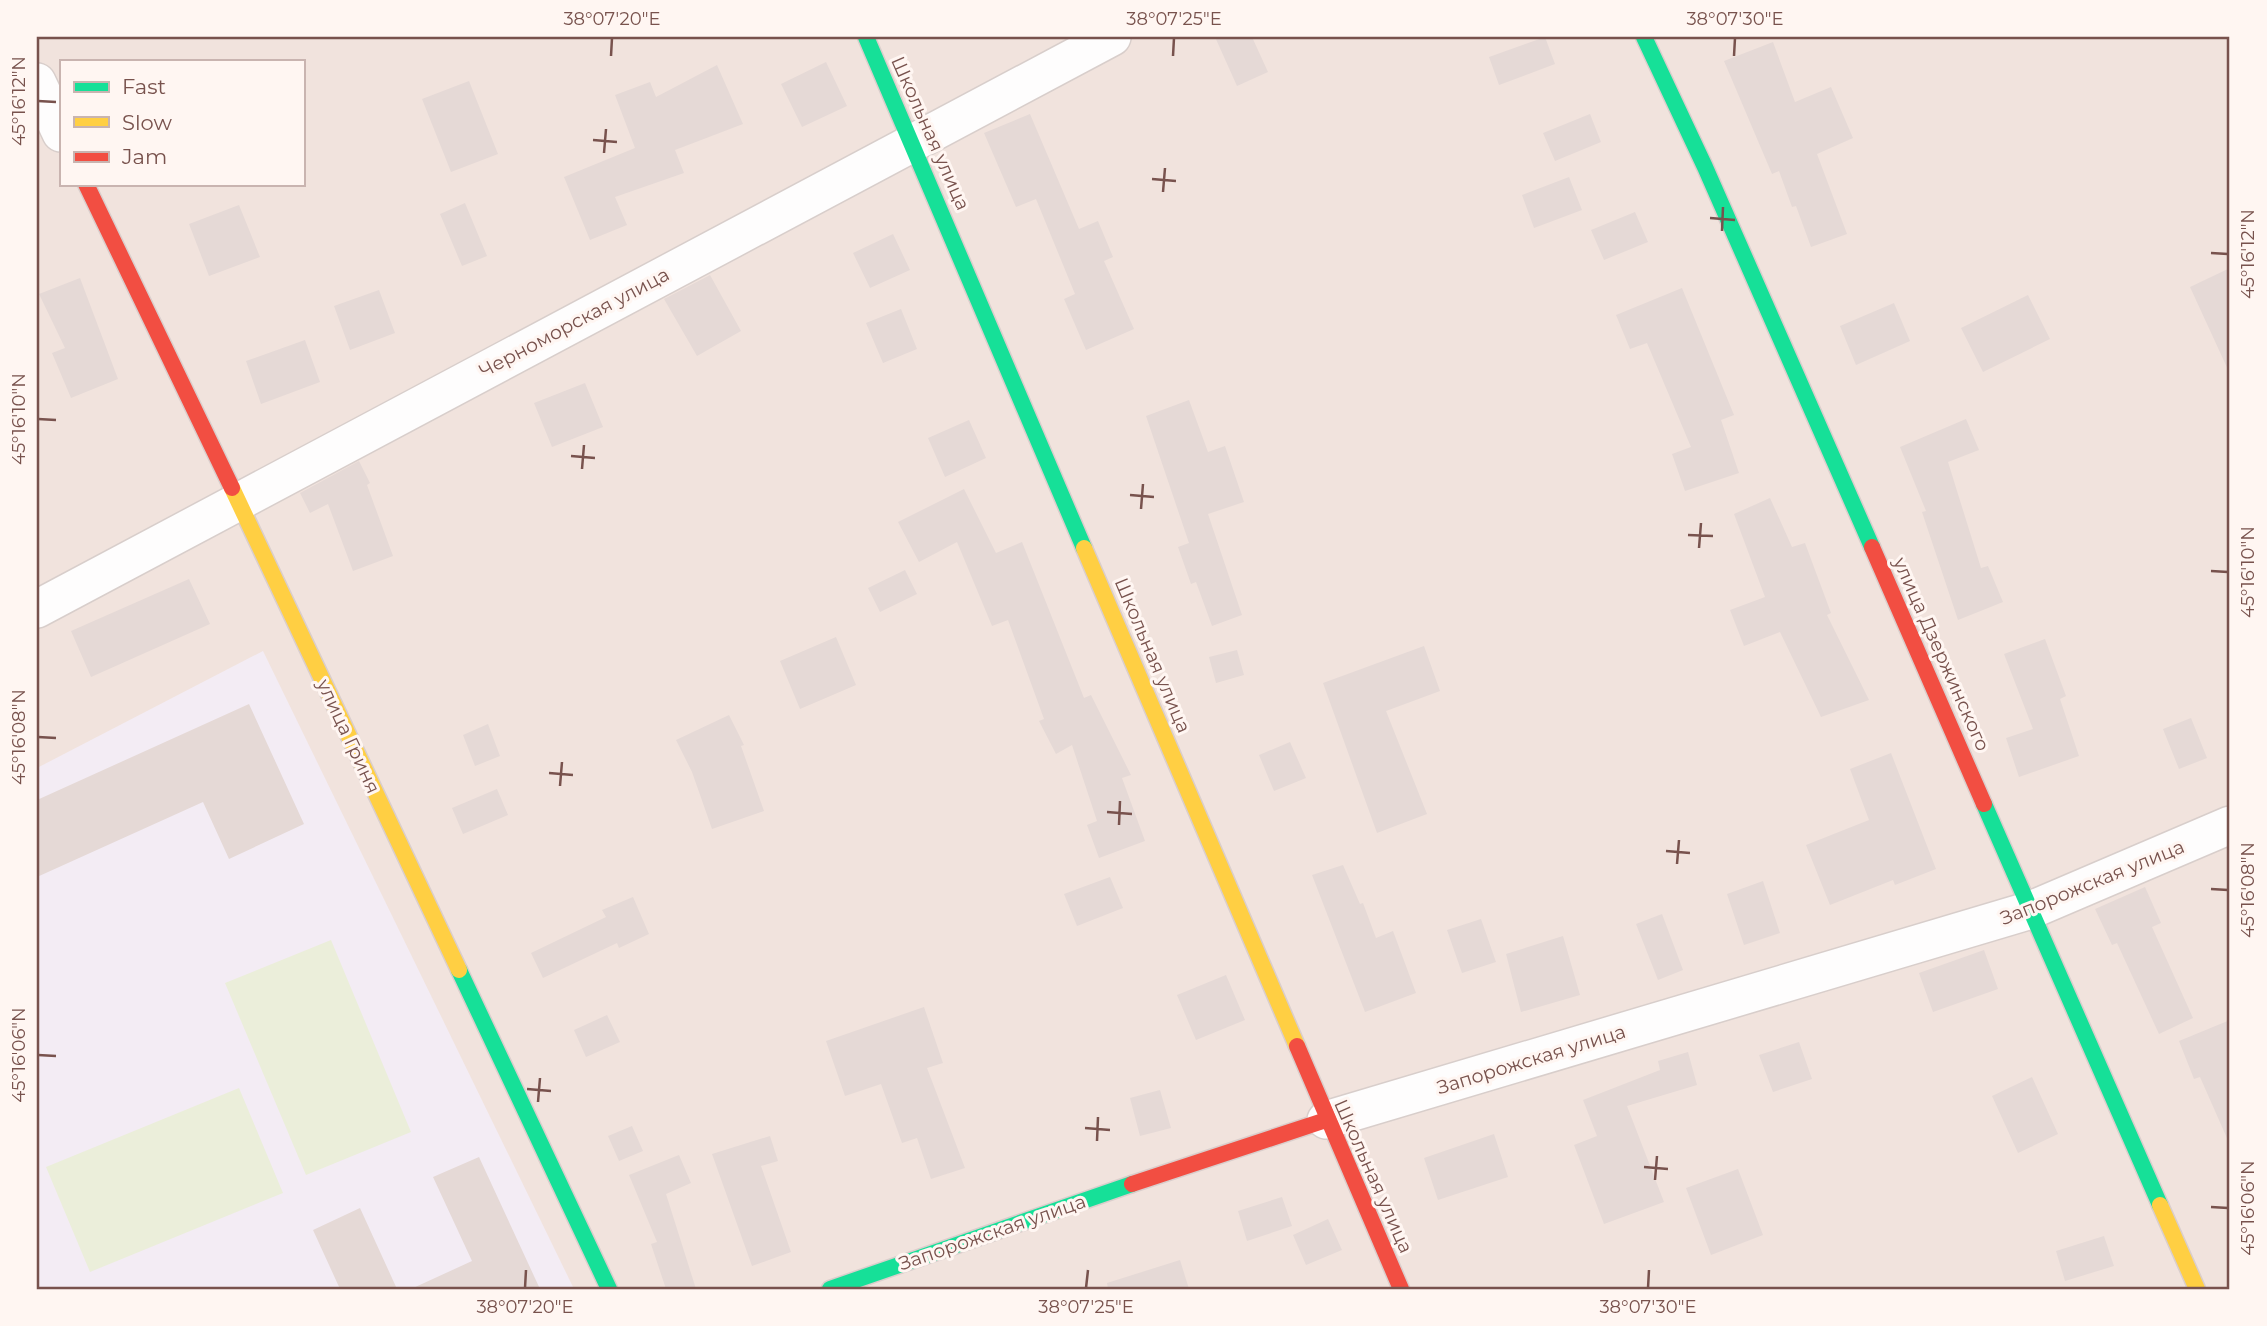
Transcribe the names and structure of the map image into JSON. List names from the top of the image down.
{
  "streets": {
    "street": [
      "Школьная улица",
      "Черноморская улица",
      "улица Дзержинского",
      "улица Гриня",
      "Запорожская улица"
    ]
  },
  "crossings": [
    ["Школьная улица", "Черноморская улица"],
    ["Школьная улица", "Запорожская улица"],
    ["Черноморская улица", "улица Гриня"],
    ["улица Дзержинского", "Запорожская улица"]
  ],
  "legend": ["Fast", "Slow", "Jam"],
  "coordinates": [
    "38°07'20\"E",
    "38°07'25\"E",
    "38°07'30\"E",
    "45°16'12\"N",
    "45°16'10\"N",
    "45°16'08\"N",
    "45°16'06\"N"
  ]
}
